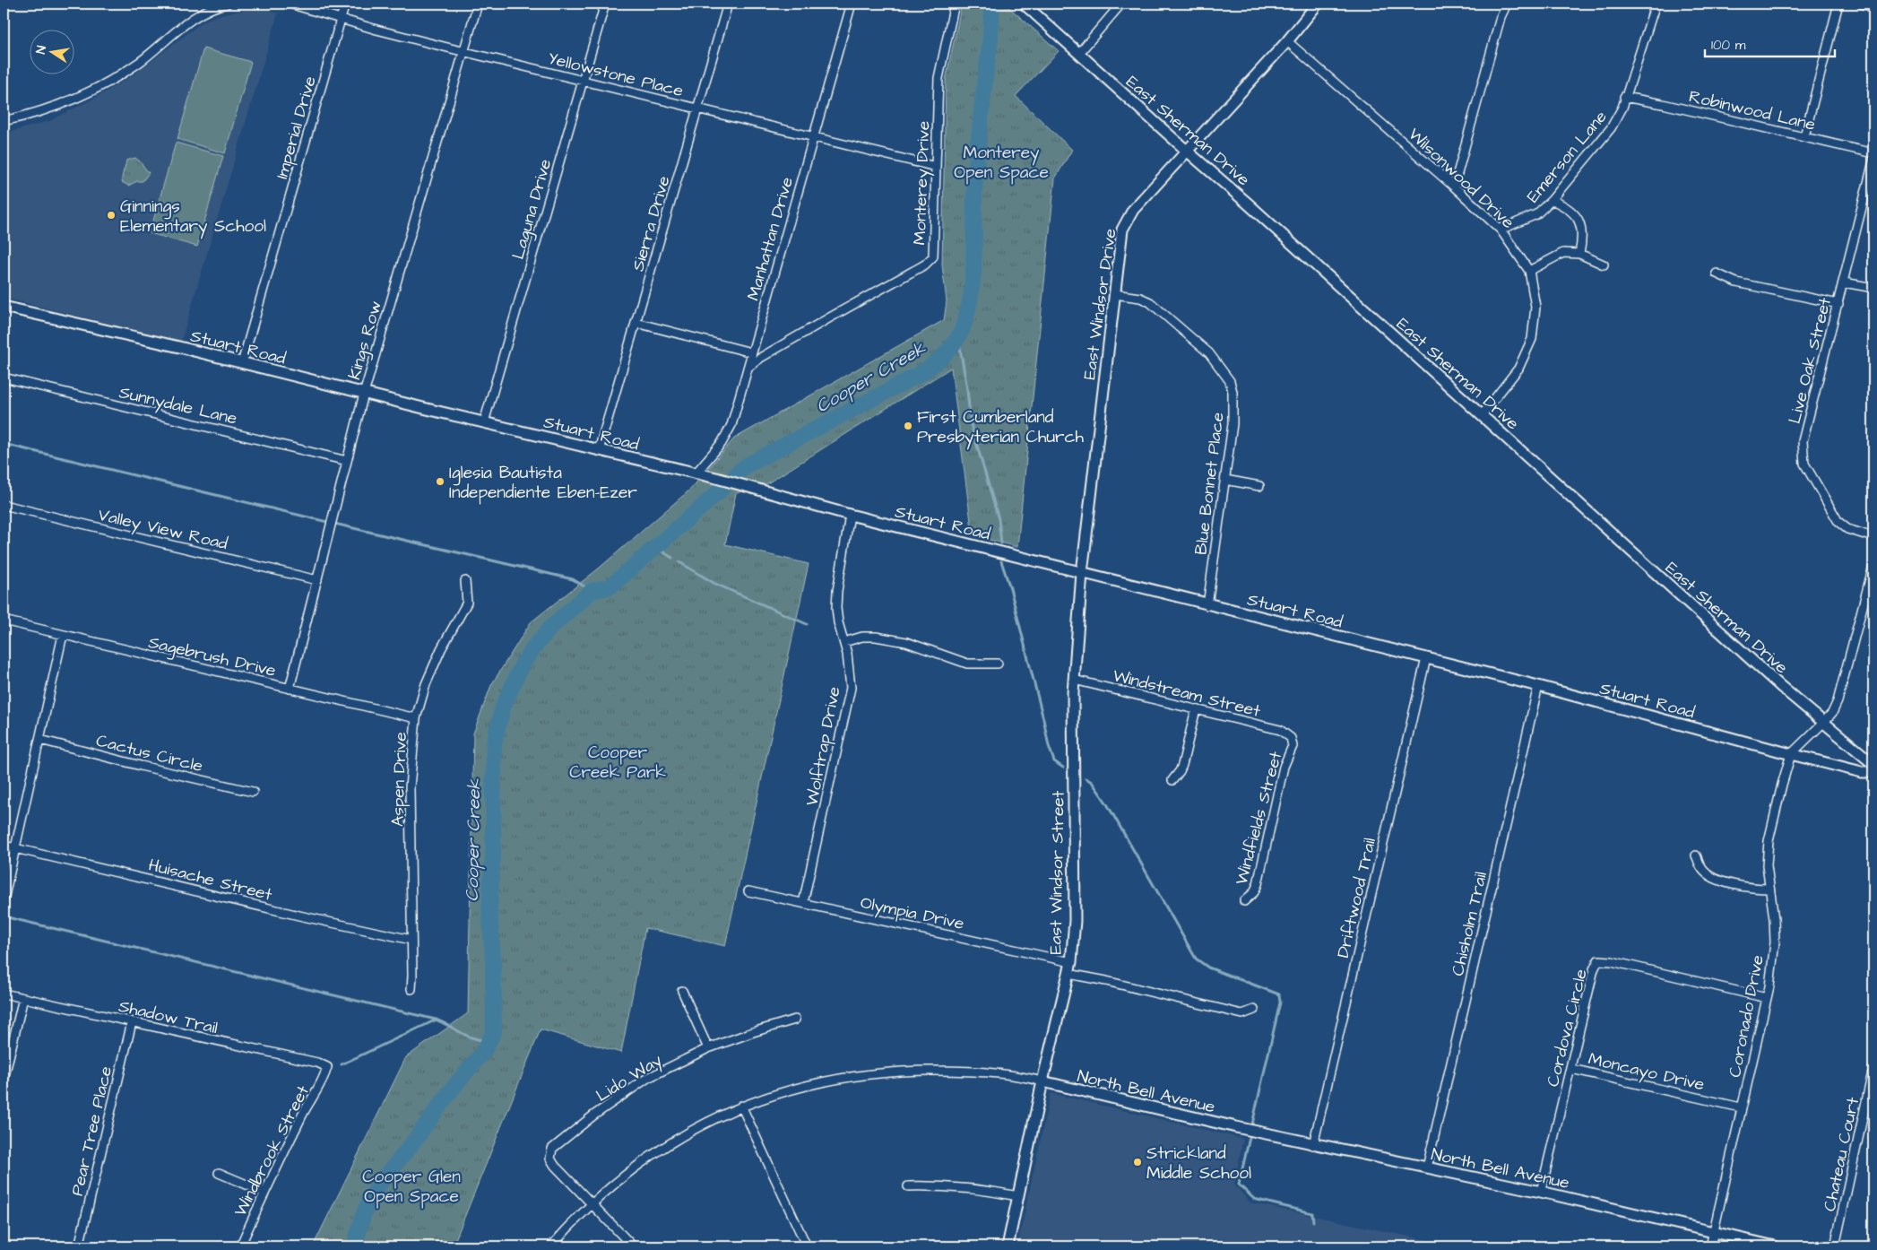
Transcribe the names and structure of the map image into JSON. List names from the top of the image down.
{
  "streets": {
    "street": [
      "Yellowstone Place",
      "Robinwood Lane",
      "Imperial Drive",
      "East Sherman Drive",
      "Emerson Lane",
      "Wilsonwood Drive",
      "Monterey Drive",
      "Laguna Drive",
      "Sierra Drive",
      "Manhattan Drive",
      "East Windsor Drive",
      "Kings Row",
      "Stuart Road",
      "Live Oak Street",
      "Sunnydale Lane",
      "Blue Bonnet Place",
      "Valley View Road",
      "Sagebrush Drive",
      "Windstream Street",
      "Wolftrap Drive",
      "Cactus Circle",
      "Aspen Drive",
      "Windfields Street",
      "East Windsor Street",
      "Huisache Street",
      "Driftwood Trail",
      "Olympia Drive",
      "Chisholm Trail",
      "Shadow Trail",
      "Coronado Drive",
      "Cordova Circle",
      "Moncayo Drive",
      "Lido Way",
      "North Bell Avenue",
      "Pear Tree Place",
      "Windbrook Street",
      "Chateau Court"
    ]
  },
  "crossings": [
    ["Yellowstone Place", "Imperial Drive"],
    ["Yellowstone Place", "Monterey Drive"],
    ["Yellowstone Place", "Laguna Drive"],
    ["Yellowstone Place", "Sierra Drive"],
    ["Yellowstone Place", "Manhattan Drive"],
    ["Yellowstone Place", "Kings Row"],
    ["Robinwood Lane", "Emerson Lane"],
    ["Imperial Drive", "Stuart Road"],
    ["East Sherman Drive", "Wilsonwood Drive"],
    ["East Sherman Drive", "East Windsor Drive"],
    ["East Sherman Drive", "Coronado Drive"],
    ["Emerson Lane", "Wilsonwood Drive"],
    ["Wilsonwood Drive", "East Windsor Drive"],
    ["Monterey Drive", "Manhattan Drive"],
    ["Laguna Drive", "Stuart Road"],
    ["Sierra Drive", "Stuart Road"],
    ["Manhattan Drive", "Stuart Road"],
    ["East Windsor Drive", "Stuart Road"],
    ["East Windsor Drive", "Blue Bonnet Place"],
    ["East Windsor Drive", "East Windsor Street"],
    ["Kings Row", "Stuart Road"],
    ["Kings Row", "Sunnydale Lane"],
    ["Kings Row", "Valley View Road"],
    ["Kings Row", "Sagebrush Drive"],
    ["Stuart Road", "Blue Bonnet Place"],
    ["Stuart Road", "Wolftrap Drive"],
    ["Stuart Road", "East Windsor Street"],
    ["Stuart Road", "Driftwood Trail"],
    ["Stuart Road", "Chisholm Trail"],
    ["Stuart Road", "Coronado Drive"],
    ["Sagebrush Drive", "Aspen Drive"],
    ["Windstream Street", "Windfields Street"],
    ["Windstream Street", "East Windsor Street"],
    ["Wolftrap Drive", "Olympia Drive"],
    ["Aspen Drive", "Huisache Street"],
    ["East Windsor Street", "Olympia Drive"],
    ["East Windsor Street", "North Bell Avenue"],
    ["Driftwood Trail", "North Bell Avenue"],
    ["Chisholm Trail", "North Bell Avenue"],
    ["Shadow Trail", "Pear Tree Place"],
    ["Shadow Trail", "Windbrook Street"],
    ["Coronado Drive", "Cordova Circle"],
    ["Coronado Drive", "Moncayo Drive"],
    ["Coronado Drive", "North Bell Avenue"],
    ["Cordova Circle", "Moncayo Drive"],
    ["Cordova Circle", "North Bell Avenue"],
    ["Lido Way", "North Bell Avenue"]
  ],
  "water": ["Cooper Creek"],
  "parks": ["Monterey Open Space", "Cooper Creek Park", "Cooper Glen Open Space"],
  "places": [
    "Ginnings Elementary School",
    "First Cumberland Presbyterian Church",
    "Iglesia Bautista Independiente Eben-Ezer",
    "Strickland Middle School"
  ],
  "scale_bar": "100 m",
  "north": "left"
}
